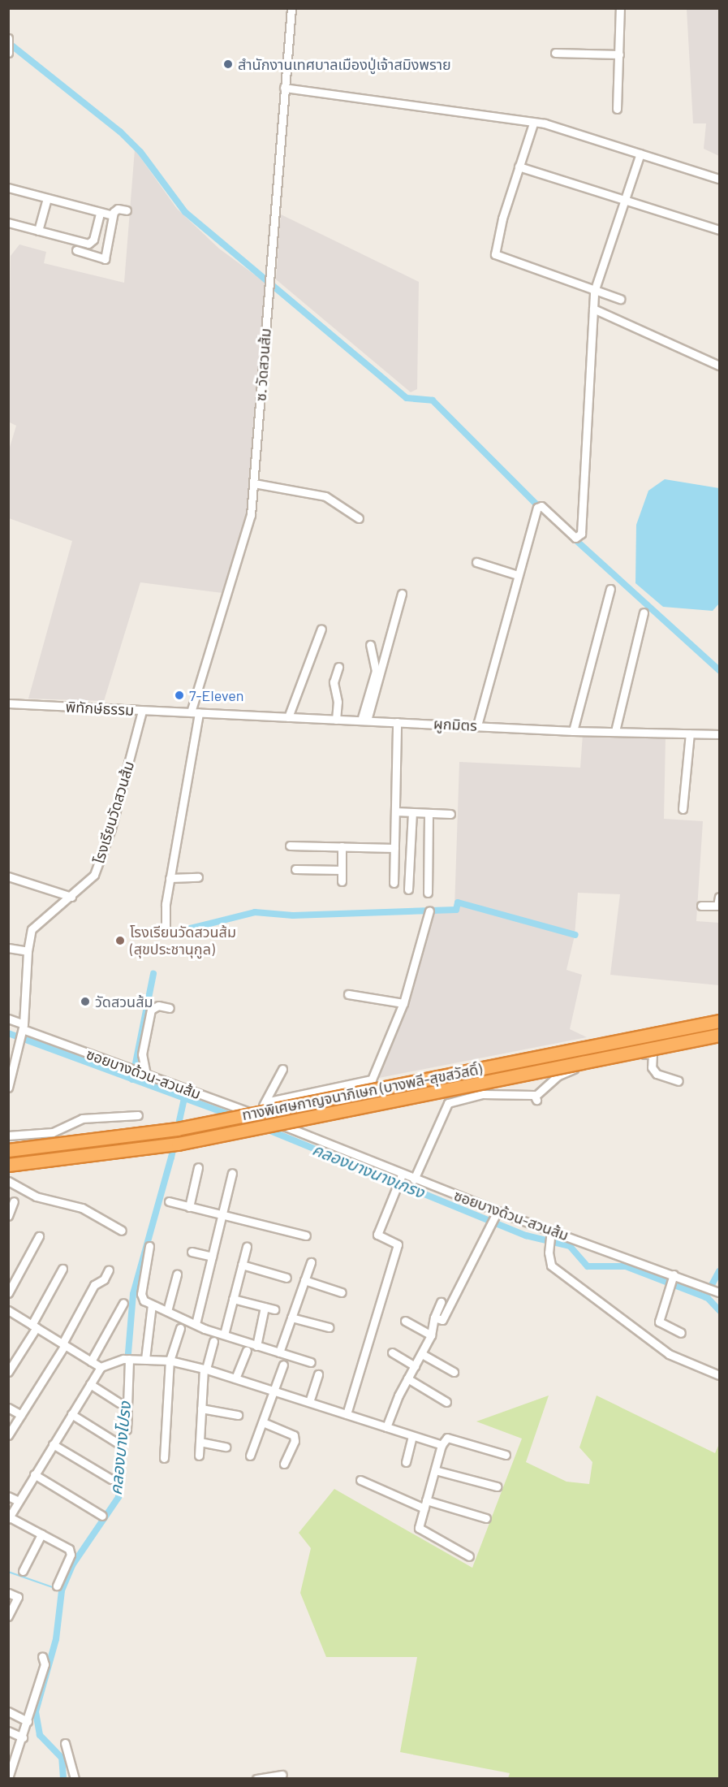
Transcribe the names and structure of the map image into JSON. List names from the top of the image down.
{
  "streets": {
    "highway": ["ทางพิเศษกาญจนาภิเษก (บางพลี-สุขสวัสดิ์)"],
    "street": [
      "ซ. วัดสวนส้ม",
      "พิทักษ์ธรรม",
      "ผูกมิตร",
      "โรงเรียนวัดสวนส้ม",
      "ซอยบางด้วน-สวนส้ม"
    ]
  },
  "crossings": [
    ["ซ. วัดสวนส้ม", "พิทักษ์ธรรม"],
    ["ซ. วัดสวนส้ม", "ผูกมิตร"],
    ["พิทักษ์ธรรม", "ผูกมิตร"],
    ["พิทักษ์ธรรม", "โรงเรียนวัดสวนส้ม"],
    ["โรงเรียนวัดสวนส้ม", "ซอยบางด้วน-สวนส้ม"]
  ],
  "water": ["คลองบางนางเกรง", "คลองบางโปรง"],
  "places": [
    "สำนักงานเทศบาลเมืองปู่เจ้าสมิงพราย",
    "7-Eleven",
    "โรงเรียนวัดสวนส้ม (สุขประชานุกูล)",
    "วัดสวนส้ม"
  ]
}
